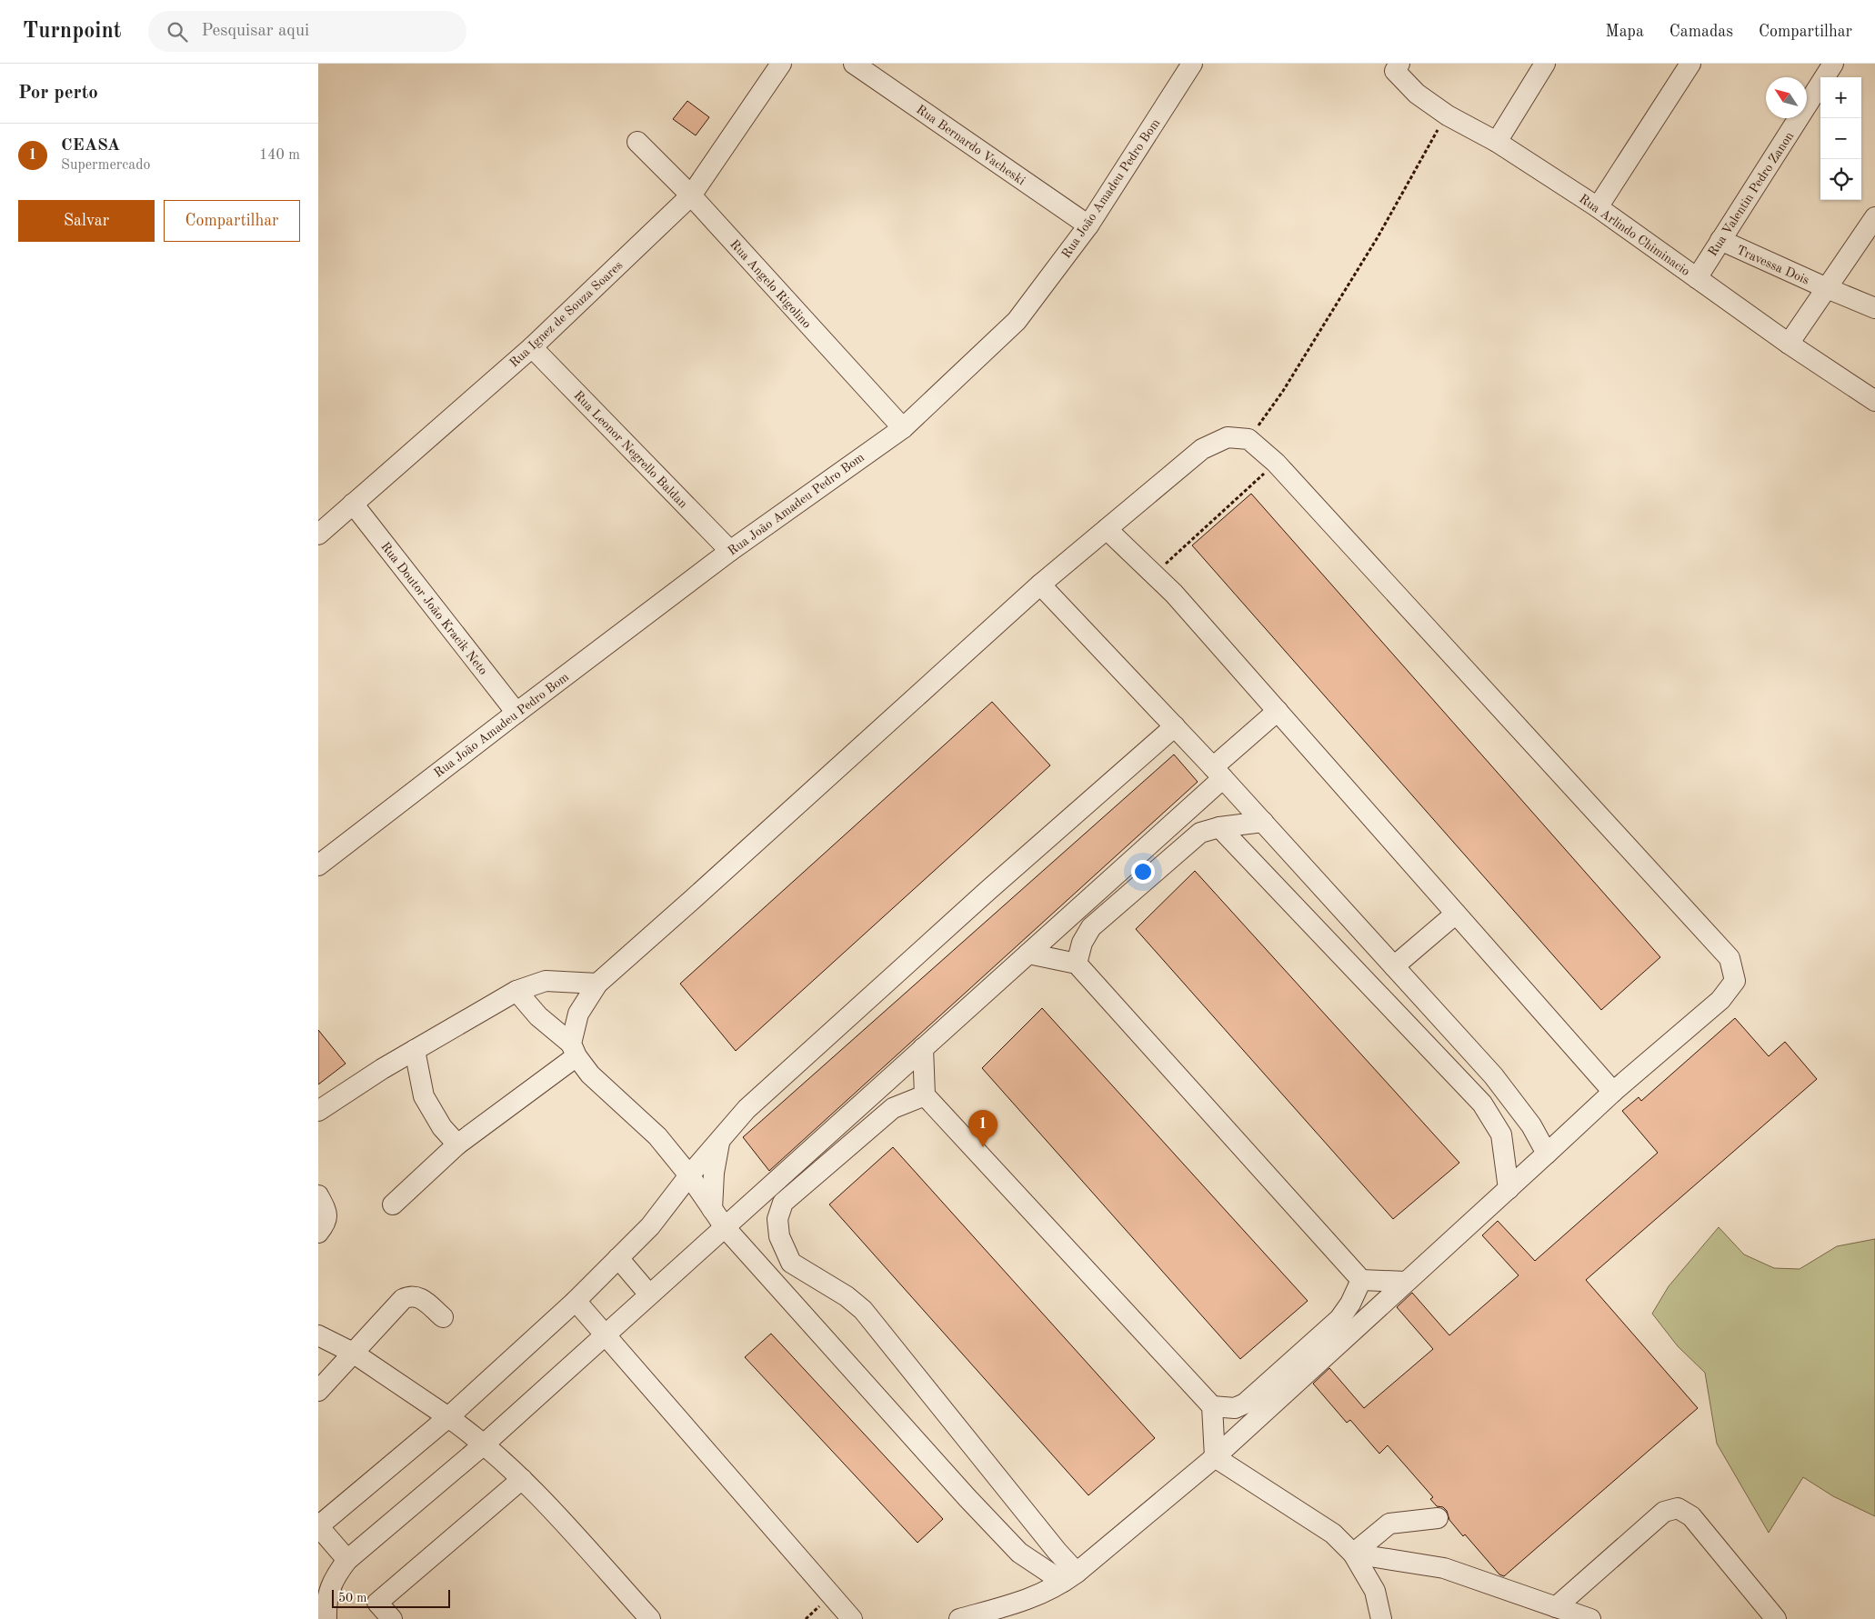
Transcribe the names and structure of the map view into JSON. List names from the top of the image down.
{
  "streets": {
    "street": [
      "Rua Bernardo Vacheski",
      "Rua João Amadeu Pedro Bom",
      "Rua Valentin Pedro Zanon",
      "Rua Arlindo Chiminacio",
      "Travessa Dois",
      "Rua Angelo Rigolino",
      "Rua Ignez de Souza Soares",
      "Rua Leonor Negrello Baldan",
      "Rua Doutor João Kracik Neto"
    ]
  },
  "crossings": [
    ["Rua Bernardo Vacheski", "Rua João Amadeu Pedro Bom"],
    ["Rua João Amadeu Pedro Bom", "Rua Angelo Rigolino"],
    ["Rua João Amadeu Pedro Bom", "Rua Leonor Negrello Baldan"],
    ["Rua João Amadeu Pedro Bom", "Rua Doutor João Kracik Neto"],
    ["Rua Valentin Pedro Zanon", "Rua Arlindo Chiminacio"],
    ["Rua Valentin Pedro Zanon", "Travessa Dois"],
    ["Rua Angelo Rigolino", "Rua Ignez de Souza Soares"],
    ["Rua Ignez de Souza Soares", "Rua Leonor Negrello Baldan"],
    ["Rua Ignez de Souza Soares", "Rua Doutor João Kracik Neto"]
  ],
  "scale_bar": "50 m",
  "north": "top left",
  "page": {
    "header": "Turnpoint",
    "search": "Pesquisar aqui",
    "nav": ["Mapa", "Camadas", "Compartilhar"],
    "heading": "Por perto",
    "map_buttons": ["+", "−"],
    "list": [
      {
        "mark": "1",
        "name": "CEASA",
        "note": "Supermercado",
        "value": "140 m"
      }
    ],
    "buttons": ["Salvar", "Compartilhar"],
    "pins": "1",
    "scale": "50 m"
  }
}
